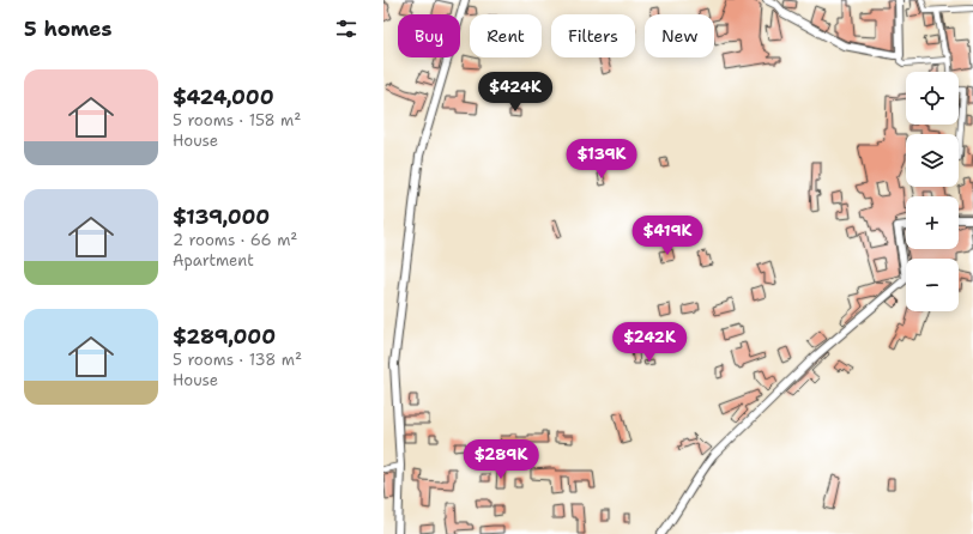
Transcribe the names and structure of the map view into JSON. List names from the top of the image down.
{
  "page": {
    "heading": "5 homes",
    "chip": [
      "Buy",
      "Rent",
      "Filters",
      "New"
    ],
    "list": [
      {
        "name": "$424,000",
        "note": "5 rooms · 158 m² · House"
      },
      {
        "name": "$139,000",
        "note": "2 rooms · 66 m² · Apartment"
      },
      {
        "name": "$289,000",
        "note": "5 rooms · 138 m² · House"
      }
    ],
    "map_buttons": ["+", "−"],
    "price": [
      "$424K",
      "$139K",
      "$419K",
      "$242K",
      "$289K"
    ]
  }
}
